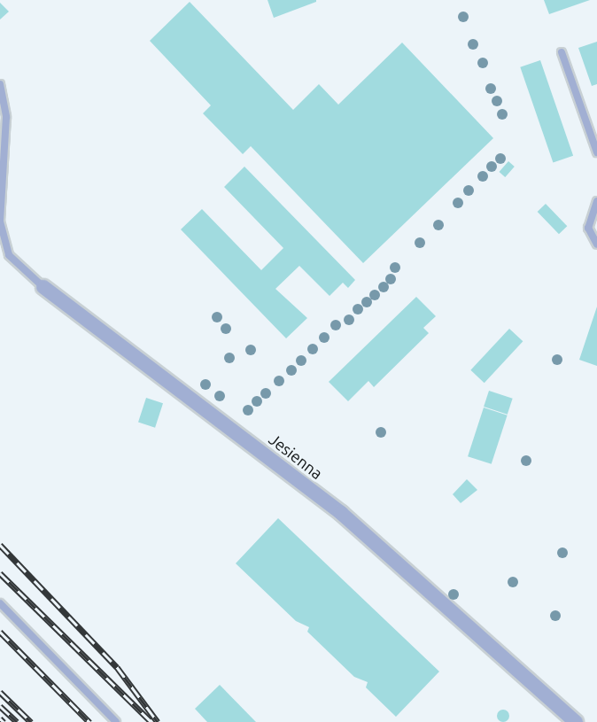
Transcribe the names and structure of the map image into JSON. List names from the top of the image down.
{
  "streets": {
    "street": ["Jesienna"]
  }
}
